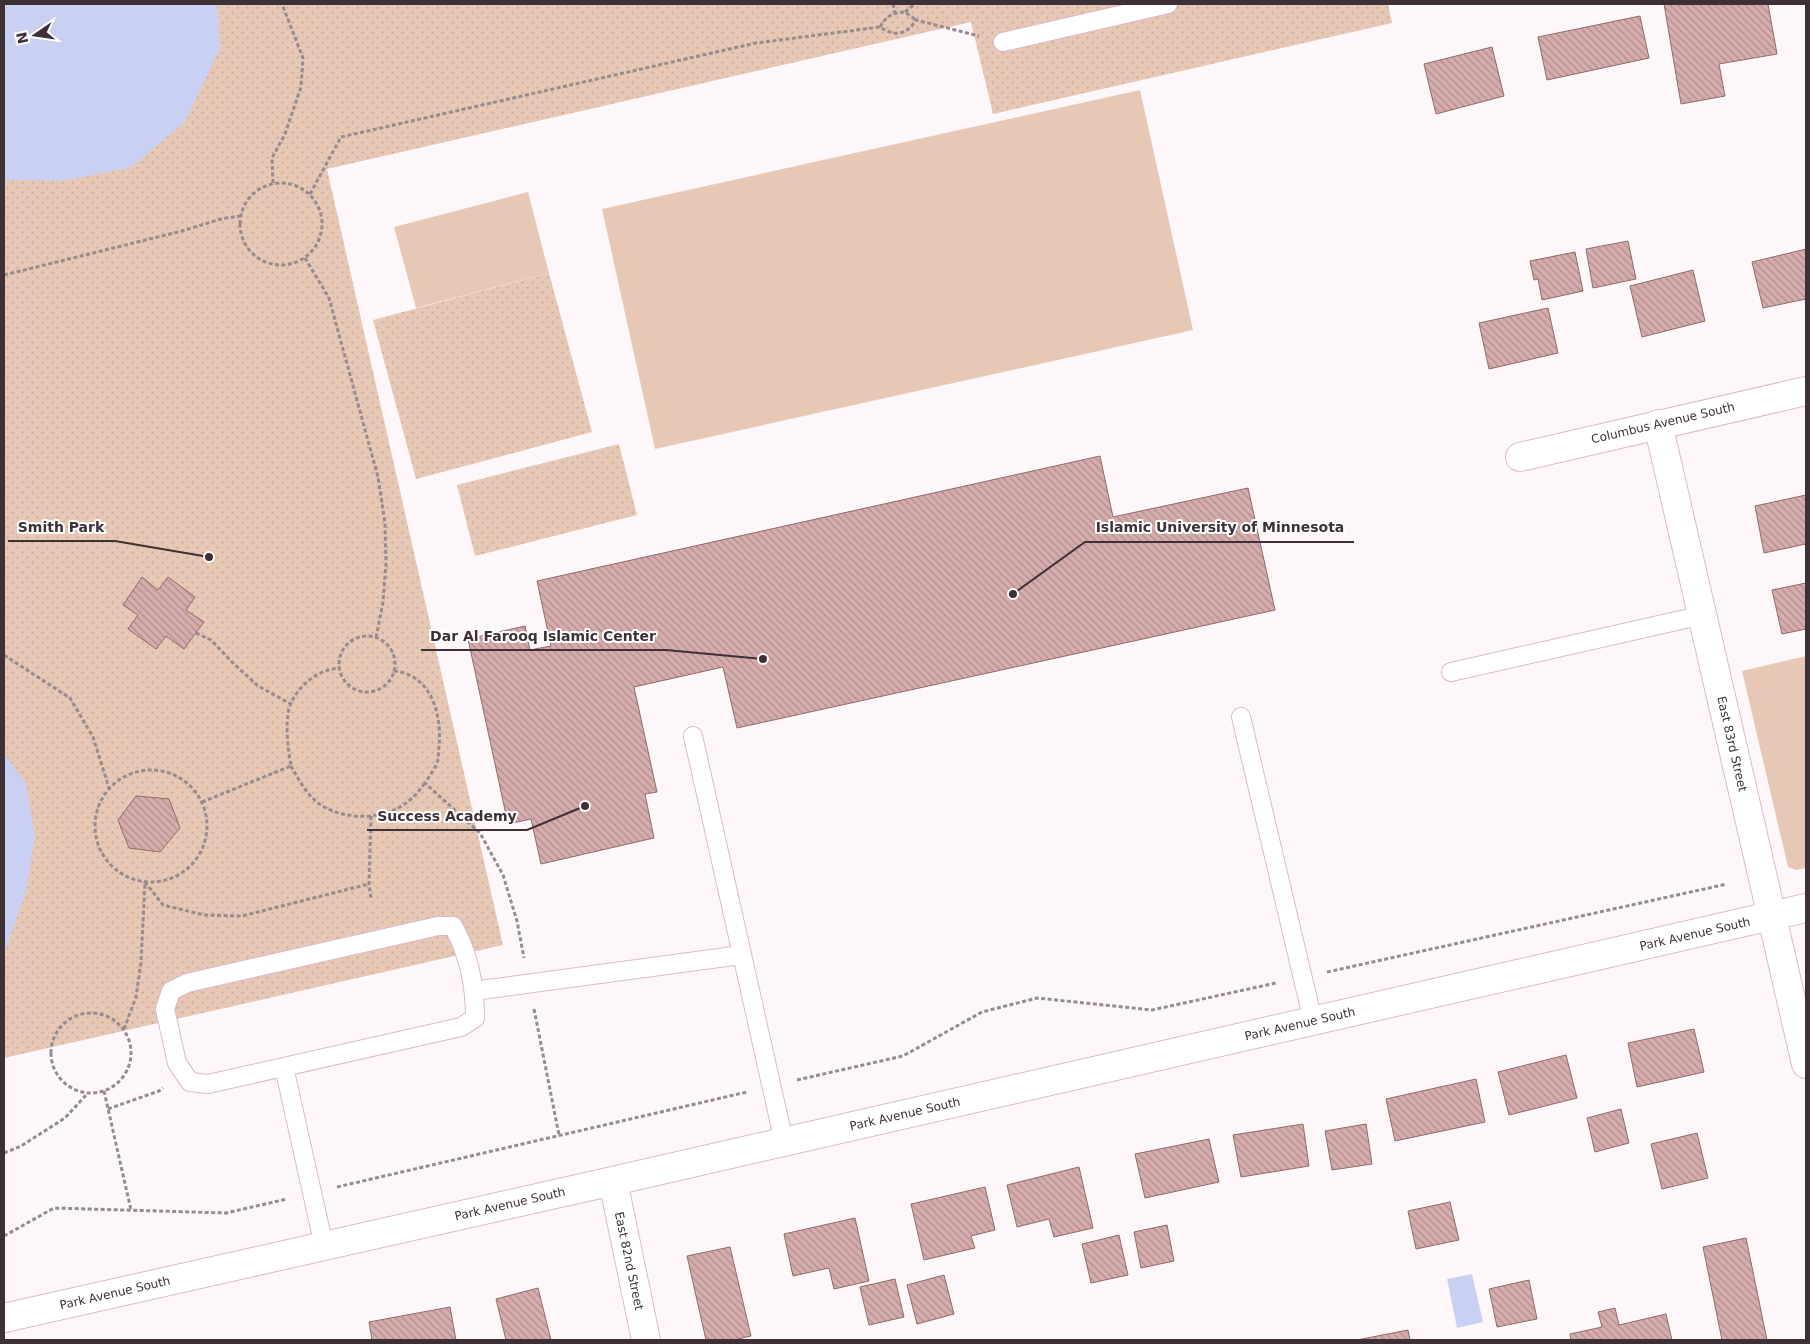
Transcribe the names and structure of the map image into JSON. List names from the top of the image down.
{
  "streets": {
    "street": [
      "Columbus Avenue South",
      "East 83rd Street",
      "Park Avenue South",
      "East 82nd Street"
    ]
  },
  "crossings": [
    ["Columbus Avenue South", "East 83rd Street"],
    ["East 83rd Street", "Park Avenue South"],
    ["Park Avenue South", "East 82nd Street"]
  ],
  "places": [
    "Smith Park",
    "Islamic University of Minnesota",
    "Dar Al Farooq Islamic Center",
    "Success Academy"
  ],
  "north": "left"
}
